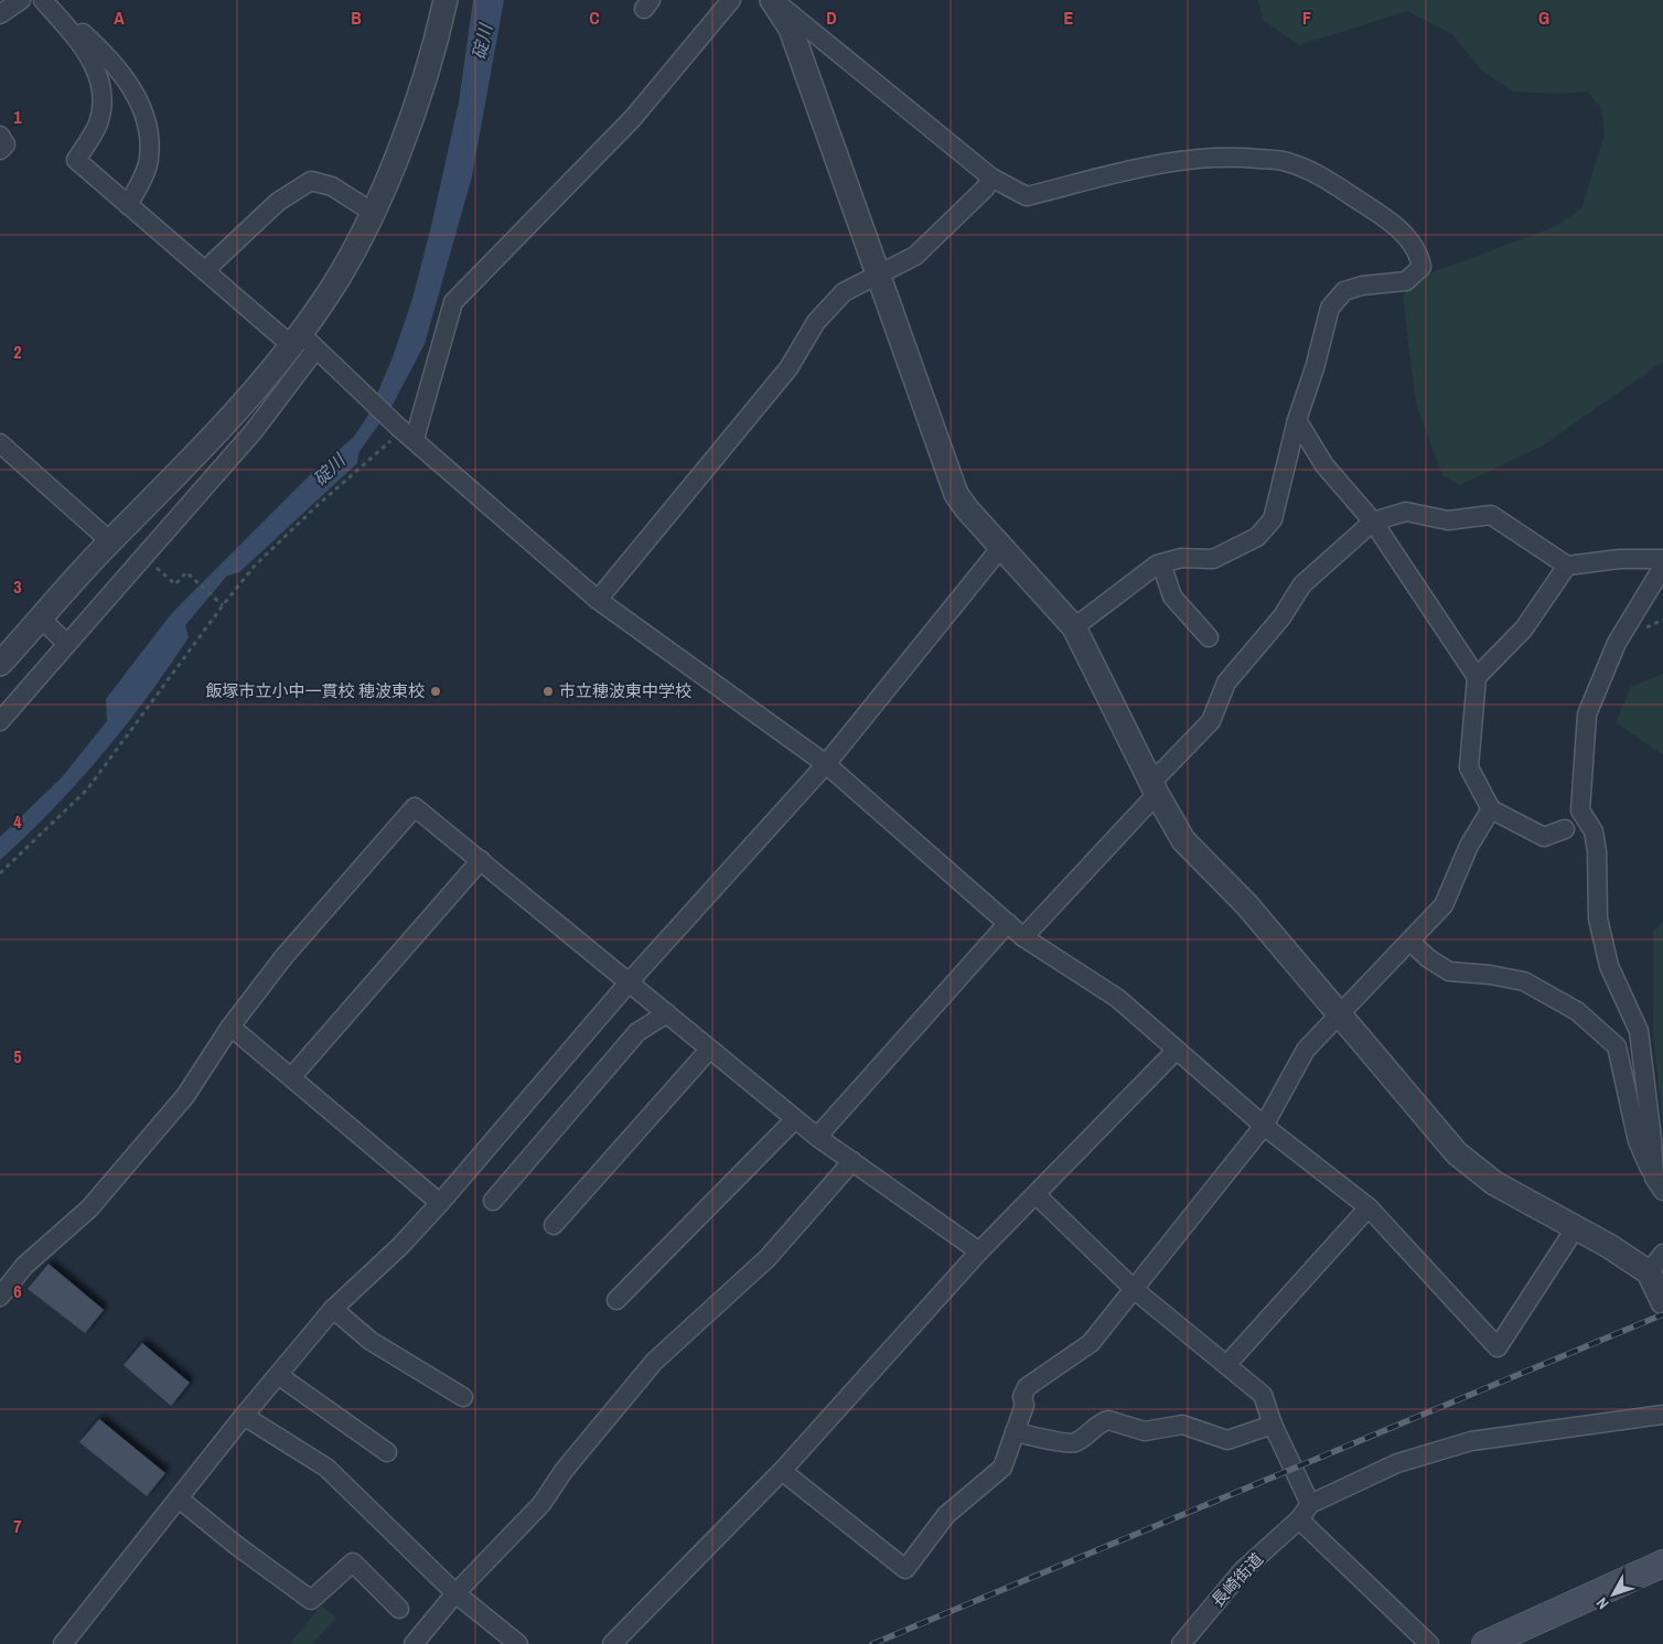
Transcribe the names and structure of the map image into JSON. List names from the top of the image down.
{
  "streets": {
    "street": ["長崎街道"]
  },
  "water": ["碇川"],
  "places": ["飯塚市立小中一貫校 穂波東校", "市立穂波東中学校"],
  "north": "bottom left",
  "grid": {
    "columns": [
      "A",
      "B",
      "C",
      "D",
      "E",
      "F",
      "G"
    ],
    "rows": [
      "1",
      "2",
      "3",
      "4",
      "5",
      "6",
      "7"
    ]
  }
}
